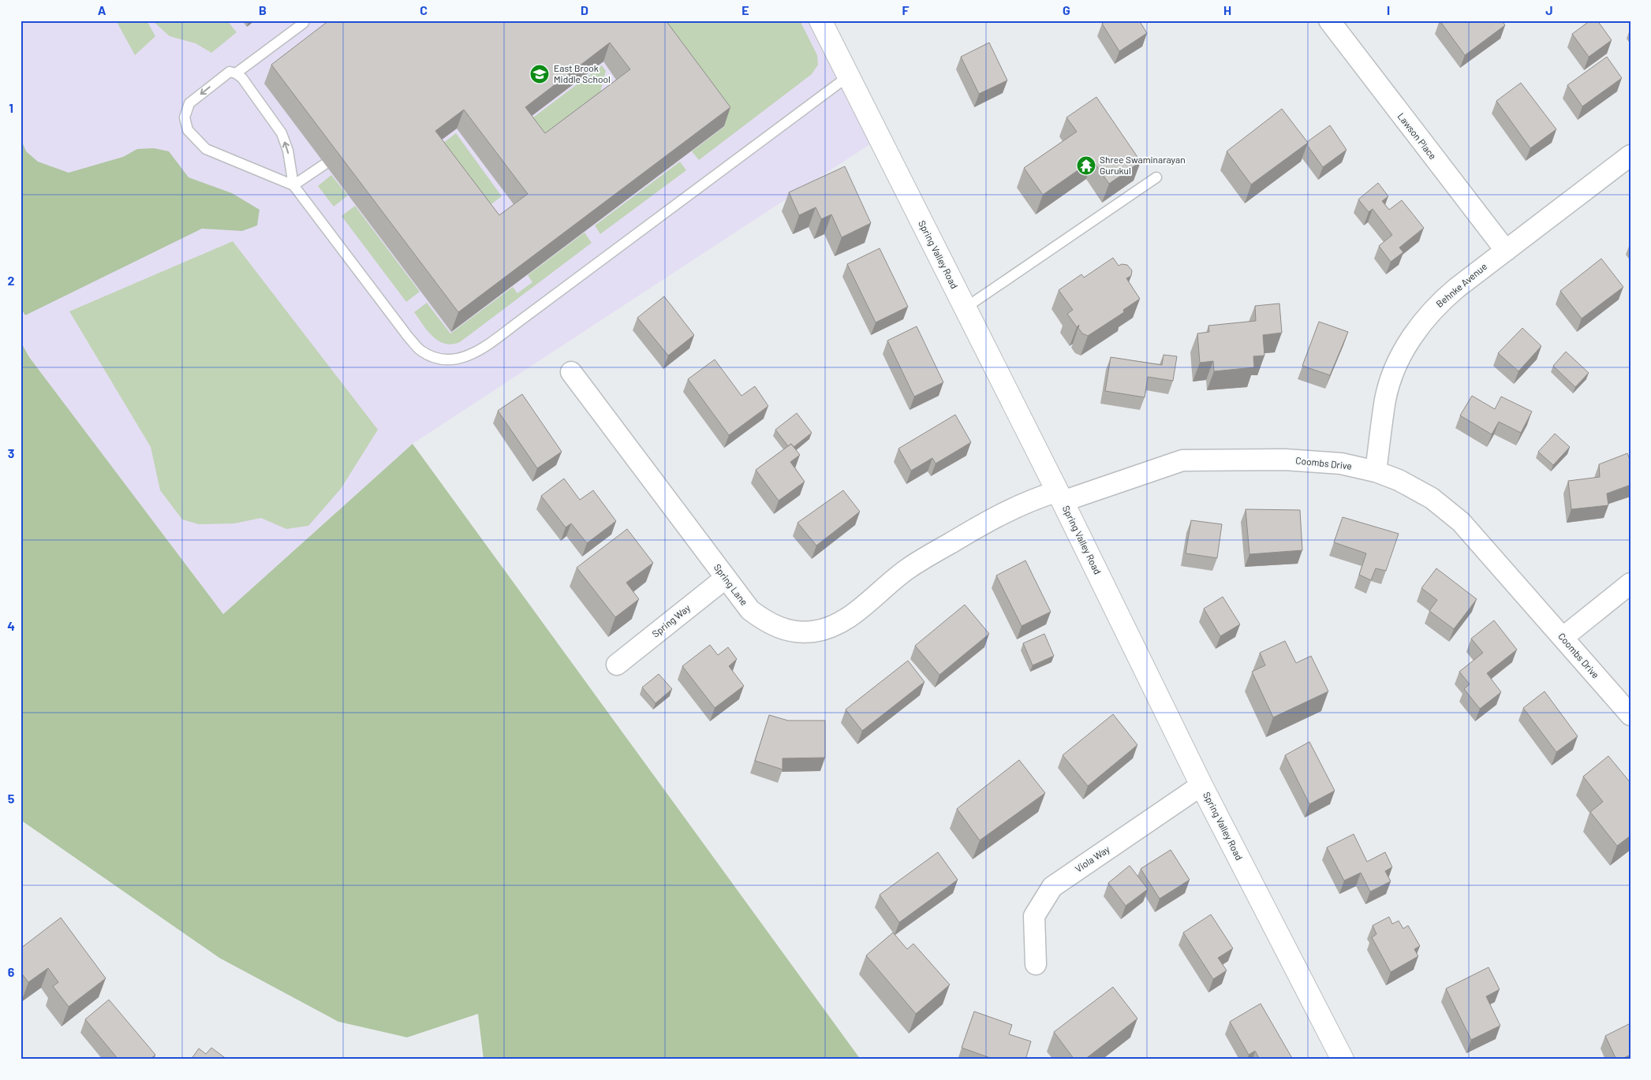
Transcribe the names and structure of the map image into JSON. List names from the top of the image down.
{
  "streets": {
    "street": [
      "Lawson Place",
      "Spring Valley Road",
      "Behnke Avenue",
      "Coombs Drive",
      "Spring Lane",
      "Spring Way",
      "Viola Way"
    ]
  },
  "crossings": [
    ["Lawson Place", "Behnke Avenue"],
    ["Spring Valley Road", "Coombs Drive"],
    ["Spring Valley Road", "Spring Lane"],
    ["Spring Valley Road", "Viola Way"],
    ["Behnke Avenue", "Coombs Drive"],
    ["Coombs Drive", "Spring Lane"],
    ["Spring Lane", "Spring Way"]
  ],
  "places": {
    "school or university": ["East Brook Middle School"],
    "temple": ["Shree Swaminarayan Gurukul"]
  },
  "grid": {
    "columns": [
      "A",
      "B",
      "C",
      "D",
      "E",
      "F",
      "G",
      "H",
      "I",
      "J"
    ],
    "rows": [
      "1",
      "2",
      "3",
      "4",
      "5",
      "6"
    ]
  }
}
